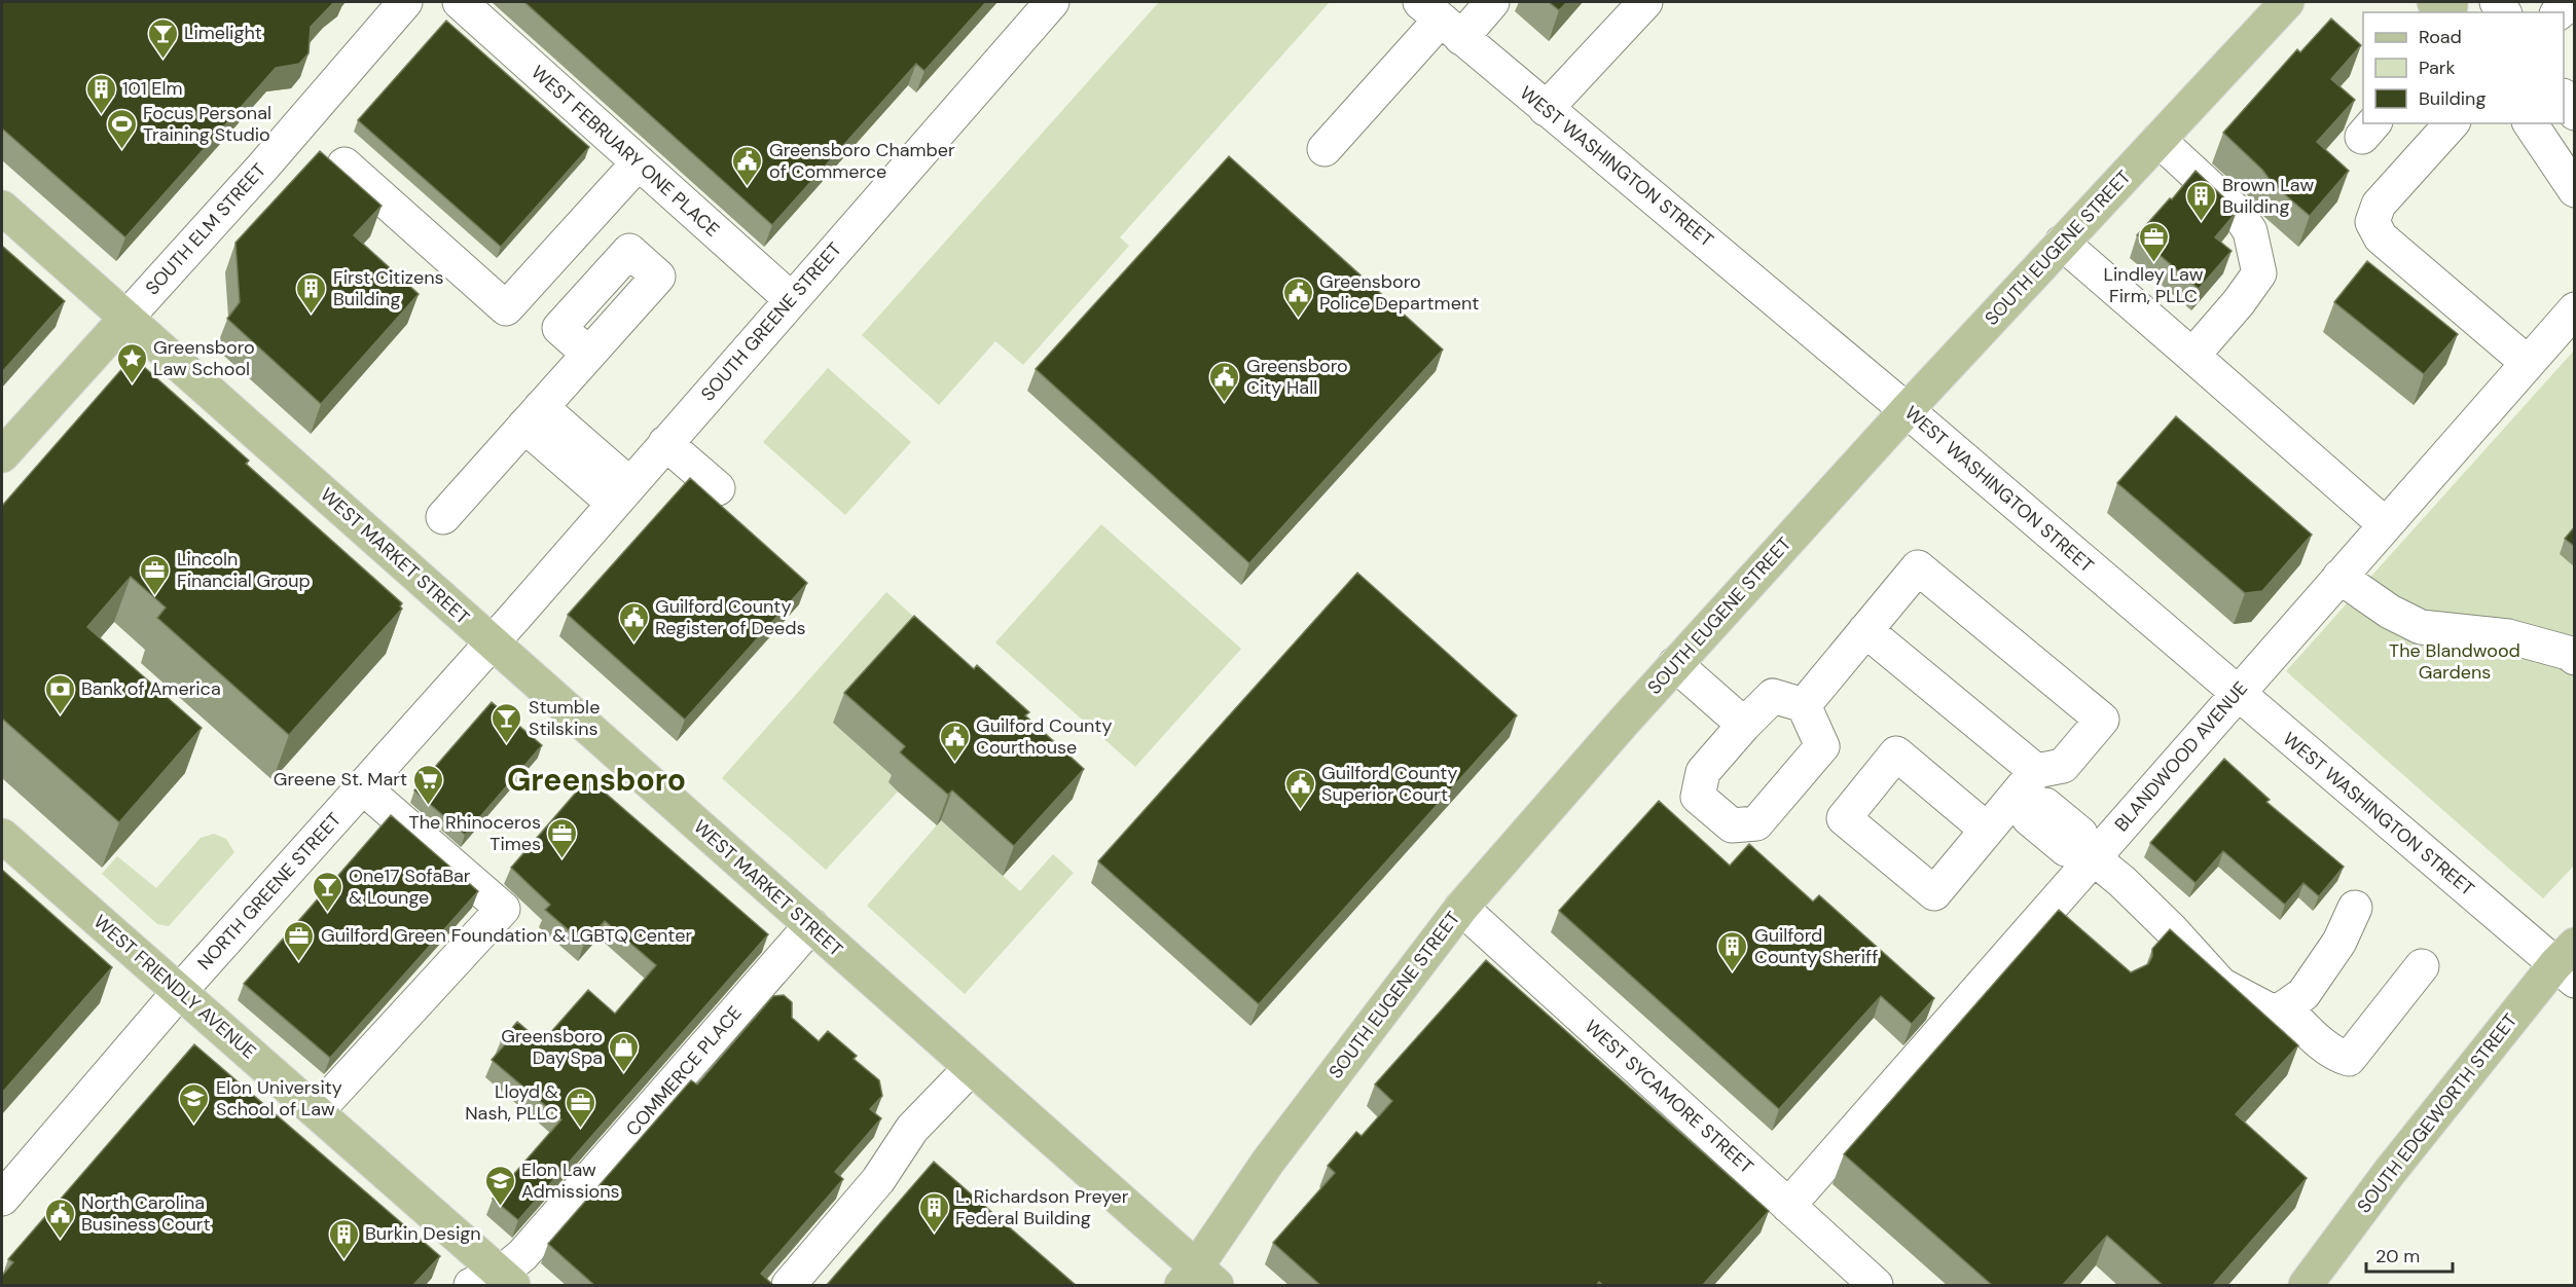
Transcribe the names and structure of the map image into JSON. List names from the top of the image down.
{
  "streets": {
    "main road": [
      "SOUTH EUGENE STREET",
      "WEST MARKET STREET",
      "WEST FRIENDLY AVENUE",
      "SOUTH EDGEWORTH STREET"
    ],
    "street": [
      "WEST FEBRUARY ONE PLACE",
      "WEST WASHINGTON STREET",
      "SOUTH ELM STREET",
      "SOUTH GREENE STREET",
      "BLANDWOOD AVENUE",
      "NORTH GREENE STREET",
      "COMMERCE PLACE",
      "WEST SYCAMORE STREET"
    ]
  },
  "crossings": [
    ["WEST FEBRUARY ONE PLACE", "SOUTH GREENE STREET"],
    ["WEST WASHINGTON STREET", "SOUTH EUGENE STREET"],
    ["WEST WASHINGTON STREET", "BLANDWOOD AVENUE"],
    ["WEST WASHINGTON STREET", "SOUTH EDGEWORTH STREET"],
    ["SOUTH ELM STREET", "WEST MARKET STREET"],
    ["SOUTH EUGENE STREET", "WEST MARKET STREET"],
    ["SOUTH EUGENE STREET", "WEST SYCAMORE STREET"],
    ["SOUTH GREENE STREET", "WEST MARKET STREET"],
    ["SOUTH GREENE STREET", "NORTH GREENE STREET"],
    ["WEST MARKET STREET", "NORTH GREENE STREET"],
    ["WEST MARKET STREET", "COMMERCE PLACE"],
    ["BLANDWOOD AVENUE", "WEST SYCAMORE STREET"],
    ["NORTH GREENE STREET", "WEST FRIENDLY AVENUE"],
    ["WEST FRIENDLY AVENUE", "COMMERCE PLACE"]
  ],
  "districts": ["Greensboro"],
  "parks": ["The Blandwood Gardens"],
  "places": {
    "bar": ["Limelight", "Stumble Stilskins", "One17 SofaBar & Lounge"],
    "building": [
      "101 Elm",
      "Brown Law Building",
      "First Citizens Building",
      "Guilford County Sheriff",
      "L. Richardson Preyer Federal Building",
      "Burkin Design"
    ],
    "sports": ["Focus Personal Training Studio"],
    "public building": [
      "Greensboro Chamber of Commerce",
      "Greensboro Police Department",
      "Greensboro City Hall",
      "Guilford County Register of Deeds",
      "Guilford County Courthouse",
      "Guilford County Superior Court",
      "North Carolina Business Court"
    ],
    "office": [
      "Lindley Law Firm, PLLC",
      "Lincoln Financial Group",
      "The Rhinoceros Times",
      "Guilford Green Foundation & LGBTQ Center",
      "Lloyd & Nash, PLLC"
    ],
    "place": ["Greensboro Law School"],
    "bank": ["Bank of America"],
    "supermarket": ["Greene St. Mart"],
    "shop": ["Greensboro Day Spa"],
    "school or university": ["Elon University School of Law", "Elon Law Admissions"]
  },
  "legend": ["Road", "Park", "Building"],
  "scale_bar": "20 m"
}
